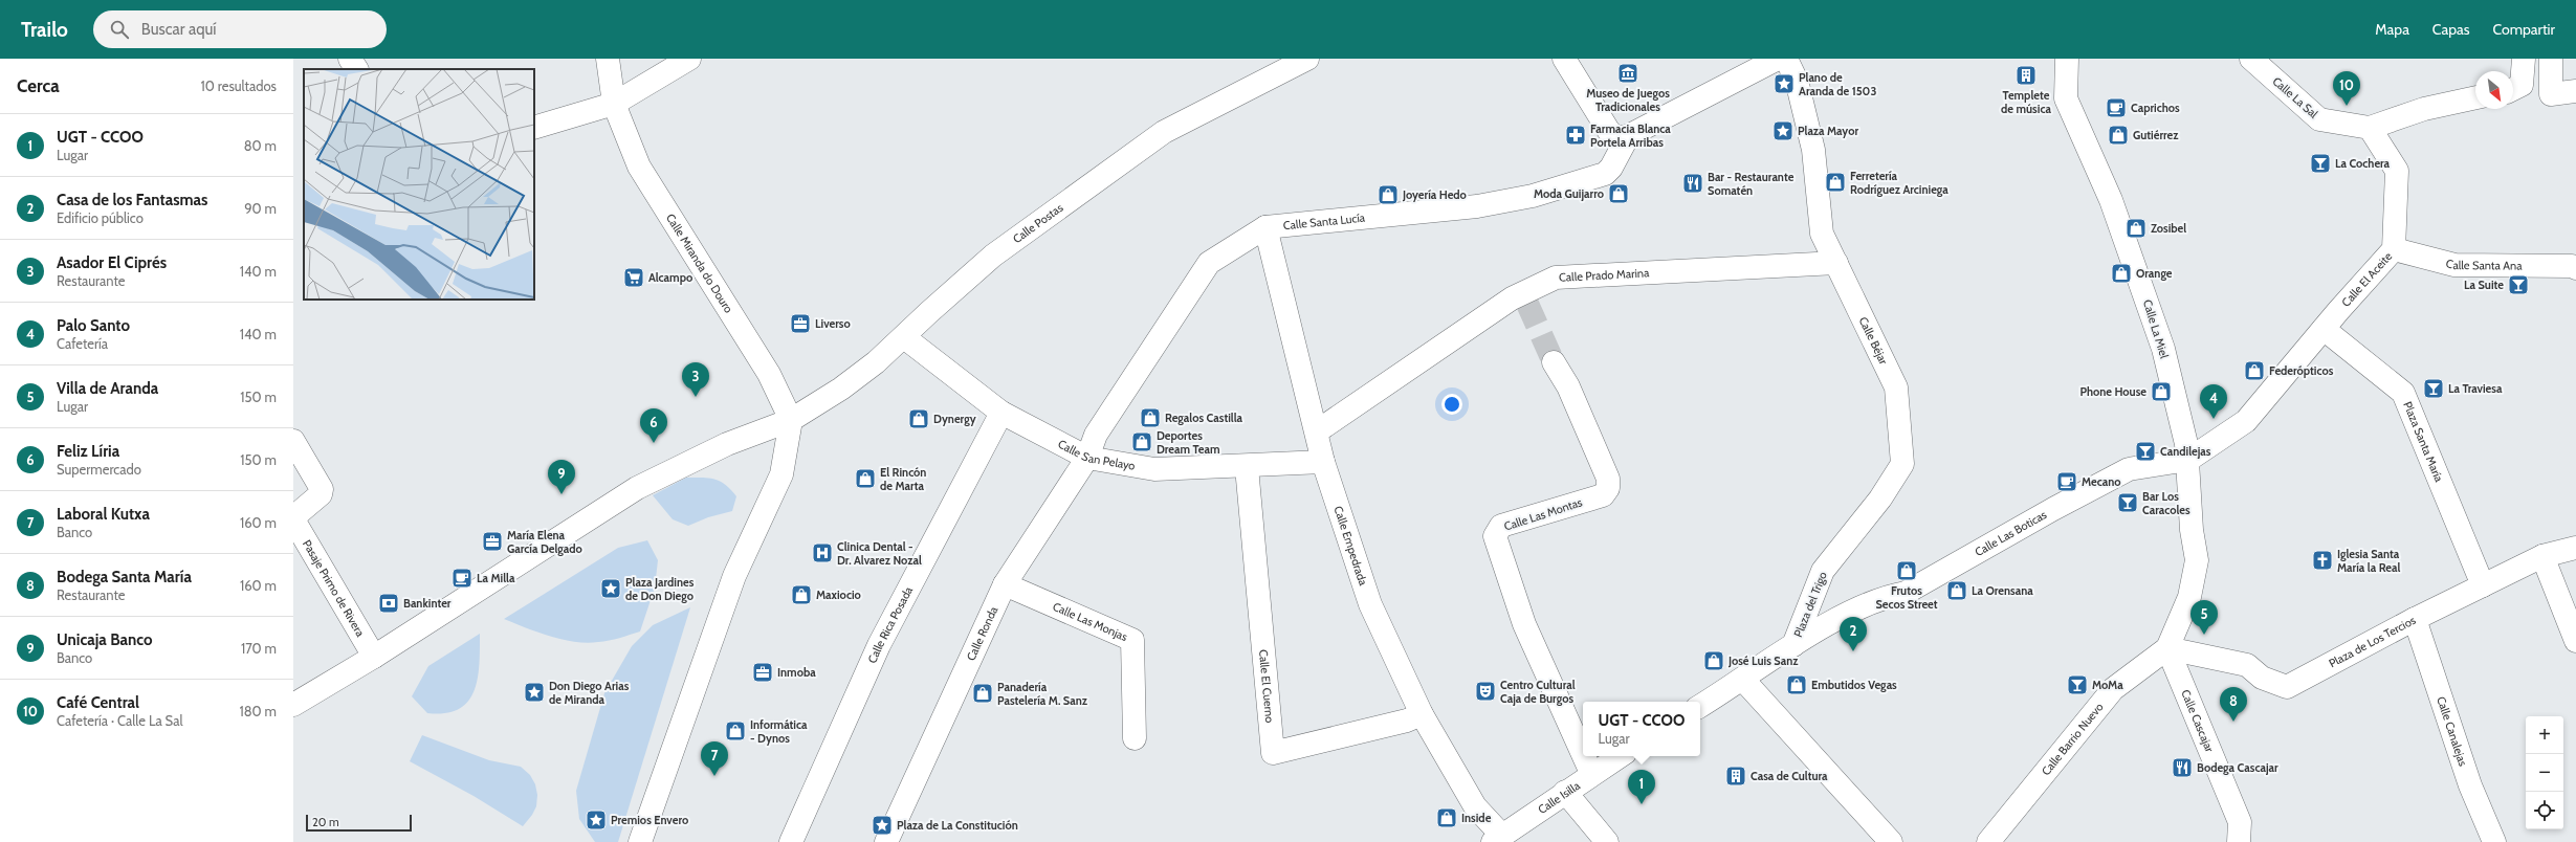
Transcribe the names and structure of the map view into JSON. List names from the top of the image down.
{
  "streets": {
    "street": [
      "Calle La Sal",
      "Calle Santa Lucía",
      "Calle Postas",
      "Calle Miranda do Douro",
      "Calle Santa Ana",
      "Calle Prado Marina",
      "Calle El Aceite",
      "Calle La Miel",
      "Calle Béjar",
      "Plaza Santa María",
      "Calle San Pelayo",
      "Calle Las Montas",
      "Calle Las Boticas",
      "Calle Empedrada",
      "Pasaje Primo de Rivera",
      "Plaza del Trigo",
      "Calle Las Monjas",
      "Calle Rica Posada",
      "Calle Ronda",
      "Plaza de Los Tercios",
      "Calle El Cuerno",
      "Calle Cascajar",
      "Calle Canalejas",
      "Calle Barrio Nuevo",
      "Calle Isilla"
    ]
  },
  "crossings": [
    ["Calle La Sal", "Calle El Aceite"],
    ["Calle Santa Lucía", "Calle Empedrada"],
    ["Calle Santa Lucía", "Calle Ronda"],
    ["Calle Postas", "Calle Miranda do Douro"],
    ["Calle Postas", "Calle San Pelayo"],
    ["Calle Santa Ana", "Calle El Aceite"],
    ["Calle Prado Marina", "Calle Béjar"],
    ["Calle Prado Marina", "Calle Empedrada"],
    ["Calle El Aceite", "Plaza Santa María"],
    ["Calle La Miel", "Calle Las Boticas"],
    ["Calle Béjar", "Plaza del Trigo"],
    ["Plaza Santa María", "Plaza de Los Tercios"],
    ["Calle San Pelayo", "Calle Empedrada"],
    ["Calle San Pelayo", "Calle Rica Posada"],
    ["Calle San Pelayo", "Calle Ronda"],
    ["Calle San Pelayo", "Calle El Cuerno"],
    ["Calle Las Montas", "Calle Isilla"],
    ["Calle Las Boticas", "Plaza del Trigo"],
    ["Calle Empedrada", "Calle El Cuerno"],
    ["Calle Empedrada", "Calle Isilla"],
    ["Calle Las Monjas", "Calle Ronda"],
    ["Plaza de Los Tercios", "Calle Cascajar"],
    ["Plaza de Los Tercios", "Calle Canalejas"],
    ["Plaza de Los Tercios", "Calle Barrio Nuevo"],
    ["Calle Cascajar", "Calle Barrio Nuevo"]
  ],
  "places": {
    "museum": ["Museo de Juegos Tradicionales"],
    "building": ["Templete de música", "Casa de Cultura"],
    "place": [
      "Plano de Aranda de 1503",
      "Plaza Mayor",
      "Plaza Jardines de Don Diego",
      "Don Diego Arias de Miranda",
      "Premios Envero",
      "Plaza de La Constitución"
    ],
    "cafe": ["Caprichos", "Mecano", "La Milla"],
    "pharmacy": ["Farmacia Blanca Portela Arribas"],
    "shop": [
      "Gutiérrez",
      "Ferretería Rodríguez Arciniega",
      "Moda Guijarro",
      "Joyería Hedo",
      "Zosibel",
      "Orange",
      "Federópticos",
      "Phone House",
      "Regalos Castilla",
      "Dynergy",
      "Deportes Dream Team",
      "El Rincón de Marta",
      "Frutos Secos Street",
      "La Orensana",
      "Maxiocio",
      "José Luis Sanz",
      "Embutidos Vegas",
      "Panadería Pastelería M. Sanz",
      "Informática - Dynos",
      "Inside"
    ],
    "bar": [
      "La Cochera",
      "La Suite",
      "La Traviesa",
      "Candilejas",
      "Bar Los Caracoles",
      "MoMa"
    ],
    "restaurant": ["Bar - Restaurante Somatén", "Bodega Cascajar"],
    "supermarket": ["Alcampo"],
    "office": ["Liverso", "María Elena García Delgado", "Inmoba"],
    "hospital": ["Clinica Dental - Dr. Alvarez Nozal"],
    "church": ["Iglesia Santa María la Real"],
    "bank": ["Bankinter"],
    "theatre": ["Centro Cultural Caja de Burgos"]
  },
  "scale_bar": "20 m",
  "north": "bottom right",
  "page": {
    "header": "Trailo",
    "search": "Buscar aquí",
    "nav": ["Mapa", "Capas", "Compartir"],
    "heading": ["Cerca", "10 resultados"],
    "pins": [
      "10",
      "3",
      "4",
      "6",
      "9",
      "5",
      "2",
      "8",
      "7",
      "1"
    ],
    "list": [
      {
        "mark": "1",
        "name": "UGT - CCOO",
        "note": "Lugar",
        "value": "80 m"
      },
      {
        "mark": "2",
        "name": "Casa de los Fantasmas",
        "note": "Edificio público",
        "value": "90 m"
      },
      {
        "mark": "3",
        "name": "Asador El Ciprés",
        "note": "Restaurante",
        "value": "140 m"
      },
      {
        "mark": "4",
        "name": "Palo Santo",
        "note": "Cafetería",
        "value": "140 m"
      },
      {
        "mark": "5",
        "name": "Villa de Aranda",
        "note": "Lugar",
        "value": "150 m"
      },
      {
        "mark": "6",
        "name": "Feliz Líria",
        "note": "Supermercado",
        "value": "150 m"
      },
      {
        "mark": "7",
        "name": "Laboral Kutxa",
        "note": "Banco",
        "value": "160 m"
      },
      {
        "mark": "8",
        "name": "Bodega Santa María",
        "note": "Restaurante",
        "value": "160 m"
      },
      {
        "mark": "9",
        "name": "Unicaja Banco",
        "note": "Banco",
        "value": "170 m"
      },
      {
        "mark": "10",
        "name": "Café Central",
        "note": "Cafetería · Calle La Sal",
        "value": "180 m"
      }
    ],
    "popup": ["UGT - CCOO", "Lugar"],
    "map_buttons": ["+", "−"],
    "scale": "20 m"
  }
}
